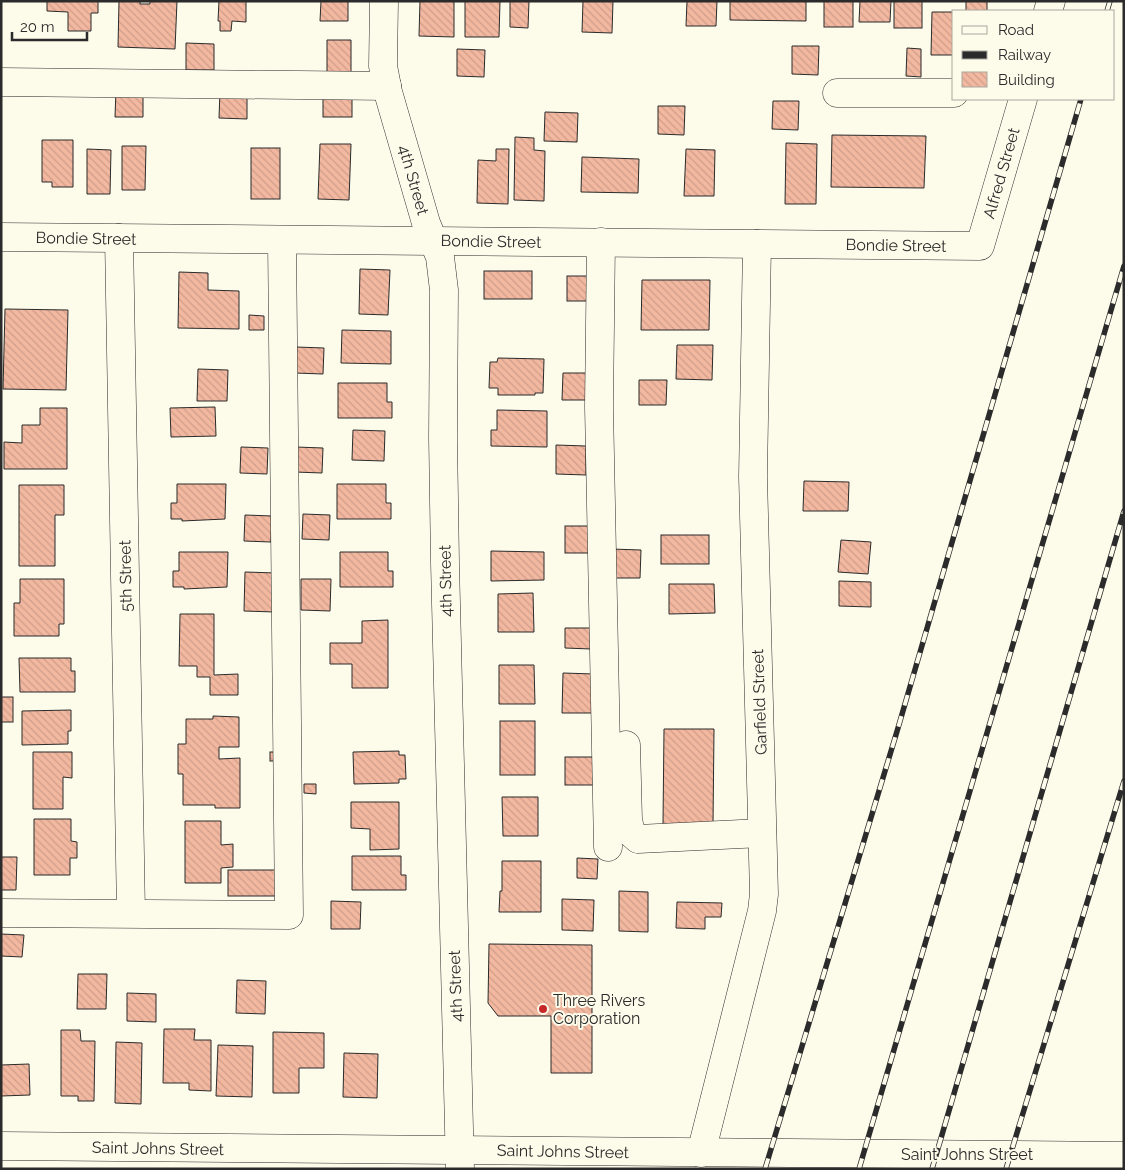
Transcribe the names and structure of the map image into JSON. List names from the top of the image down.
{
  "streets": {
    "street": [
      "Alfred Street",
      "4th Street",
      "Bondie Street",
      "5th Street",
      "Garfield Street",
      "Saint Johns Street"
    ]
  },
  "crossings": [
    ["Alfred Street", "Bondie Street"],
    ["4th Street", "Bondie Street"],
    ["4th Street", "Saint Johns Street"],
    ["Bondie Street", "5th Street"],
    ["Bondie Street", "Garfield Street"],
    ["Garfield Street", "Saint Johns Street"]
  ],
  "places": ["Three Rivers Corporation"],
  "legend": ["Road", "Railway", "Building"],
  "scale_bar": "20 m"
}
